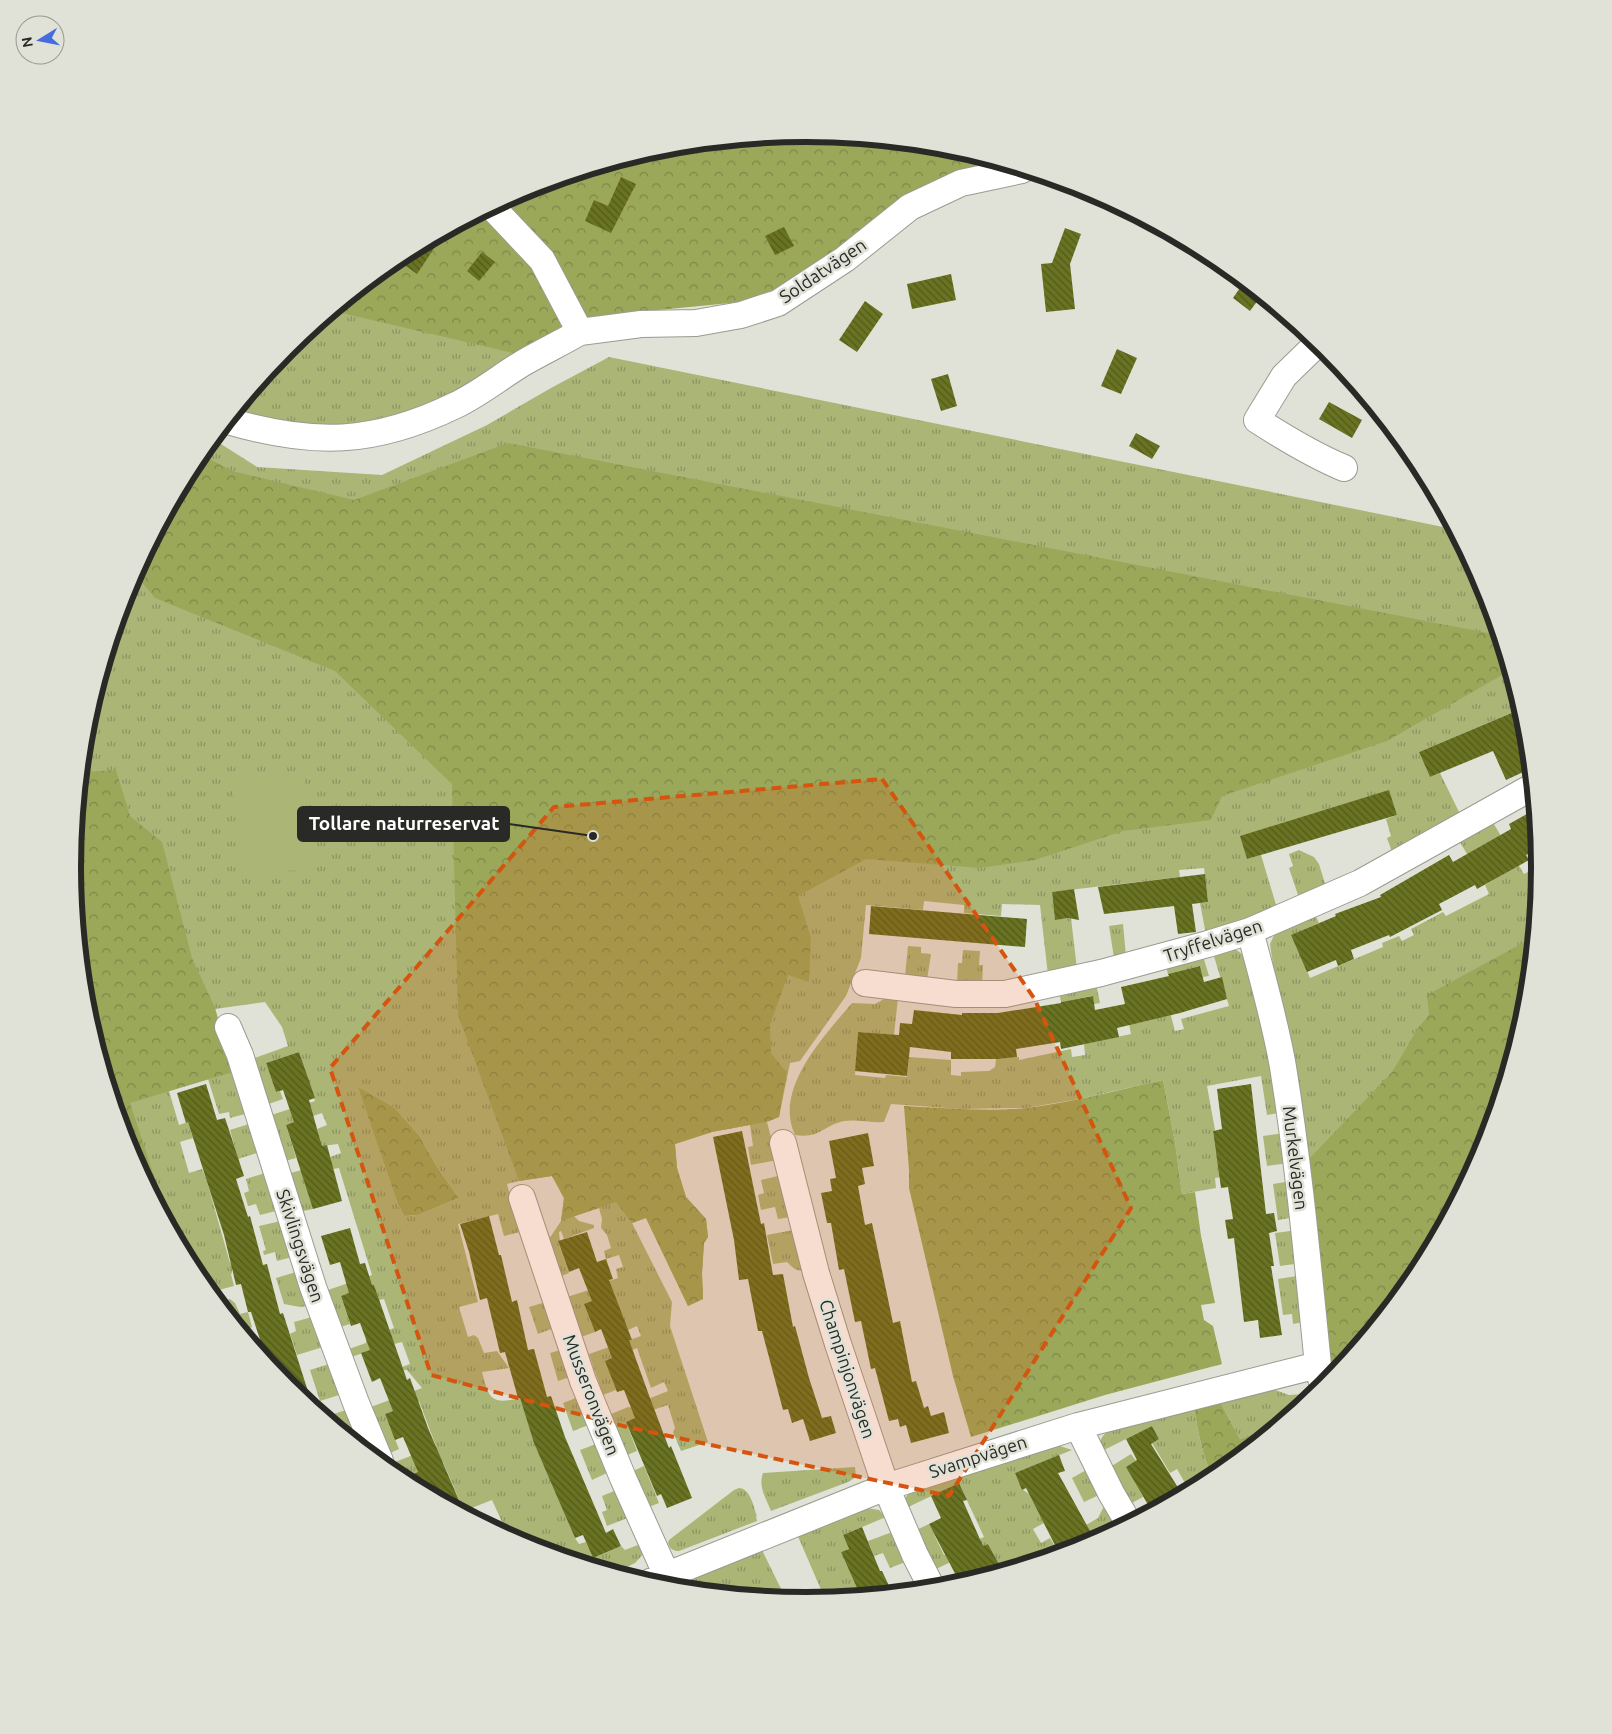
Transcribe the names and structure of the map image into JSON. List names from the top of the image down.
{
  "streets": {
    "street": [
      "Soldatvägen",
      "Tryffelvägen",
      "Murkelvägen",
      "Skivlingsvägen",
      "Champinjonvägen",
      "Musseronvägen",
      "Svampvägen"
    ]
  },
  "crossings": [
    ["Tryffelvägen", "Murkelvägen"],
    ["Murkelvägen", "Svampvägen"],
    ["Champinjonvägen", "Svampvägen"]
  ],
  "places": ["Tollare naturreservat"],
  "north": "left"
}
